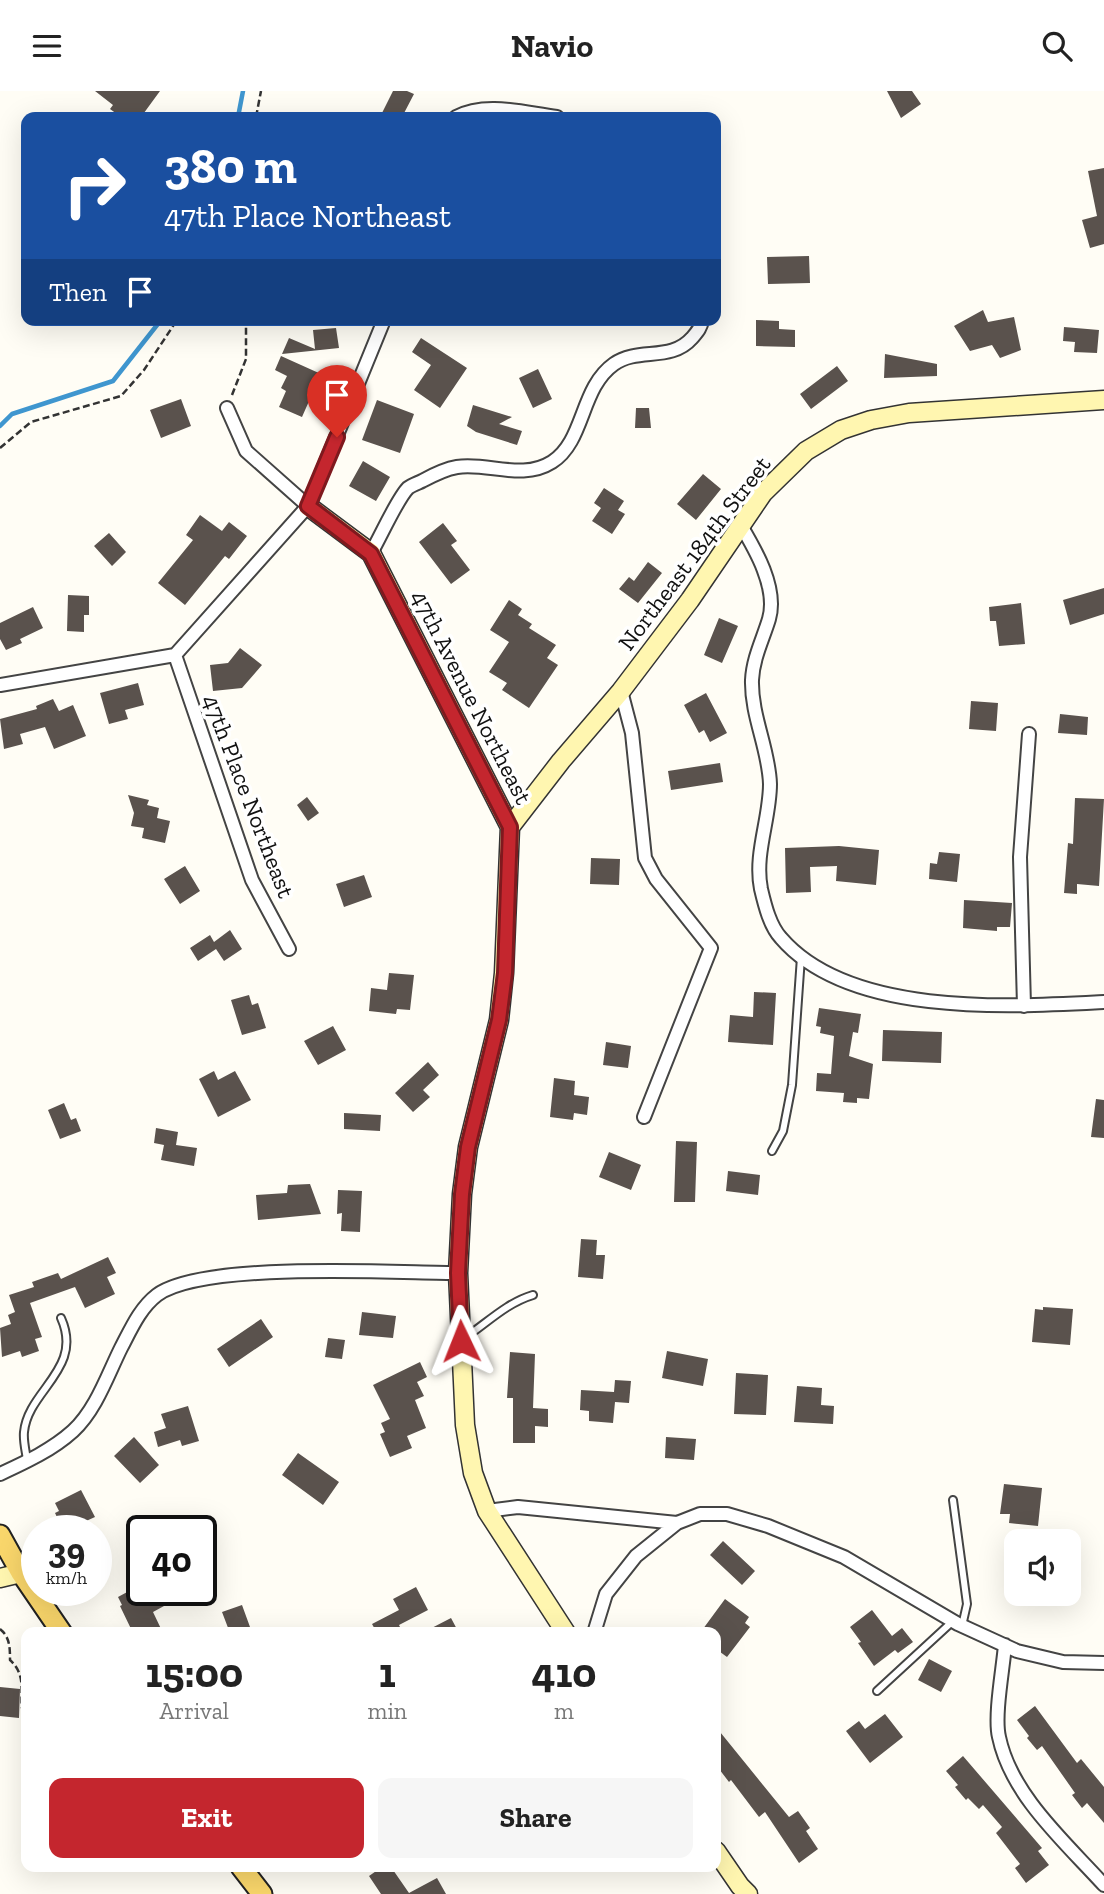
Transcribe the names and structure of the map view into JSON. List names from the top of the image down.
{
  "streets": {
    "street": ["Northeast 184th Street", "47th Avenue Northeast", "47th Place Northeast"]
  },
  "crossings": [
    ["Northeast 184th Street", "47th Avenue Northeast"]
  ],
  "page": {
    "header": "Navio",
    "turn": ["380 m", "47th Place Northeast"],
    "then": "Then",
    "speed": "39 km/h",
    "limit": "40",
    "eta": [
      "15:00",
      "Arrival",
      "1",
      "min",
      "410",
      "m"
    ],
    "buttons": ["Exit", "Share"]
  }
}
